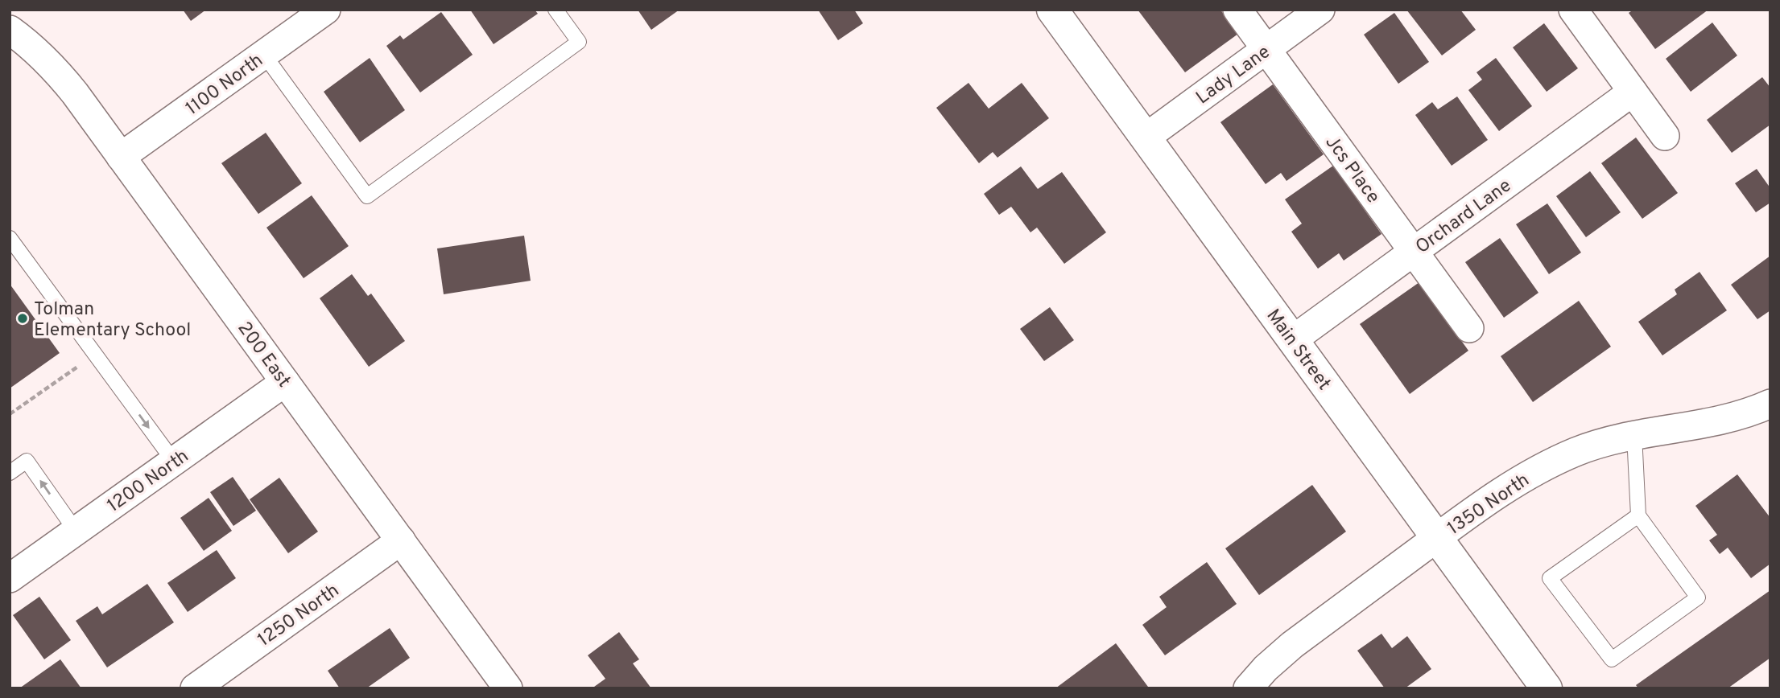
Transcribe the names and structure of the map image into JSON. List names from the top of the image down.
{
  "streets": {
    "main road": ["Main Street"],
    "street": [
      "Lady Lane",
      "1100 North",
      "Jcs Place",
      "Orchard Lane",
      "200 East",
      "1200 North",
      "1350 North",
      "1250 North"
    ]
  },
  "crossings": [
    ["Lady Lane", "Jcs Place"],
    ["Lady Lane", "Main Street"],
    ["1100 North", "200 East"],
    ["Jcs Place", "Orchard Lane"],
    ["Orchard Lane", "Main Street"],
    ["Main Street", "1350 North"],
    ["200 East", "1200 North"],
    ["200 East", "1250 North"]
  ],
  "places": ["Tolman Elementary School"]
}
